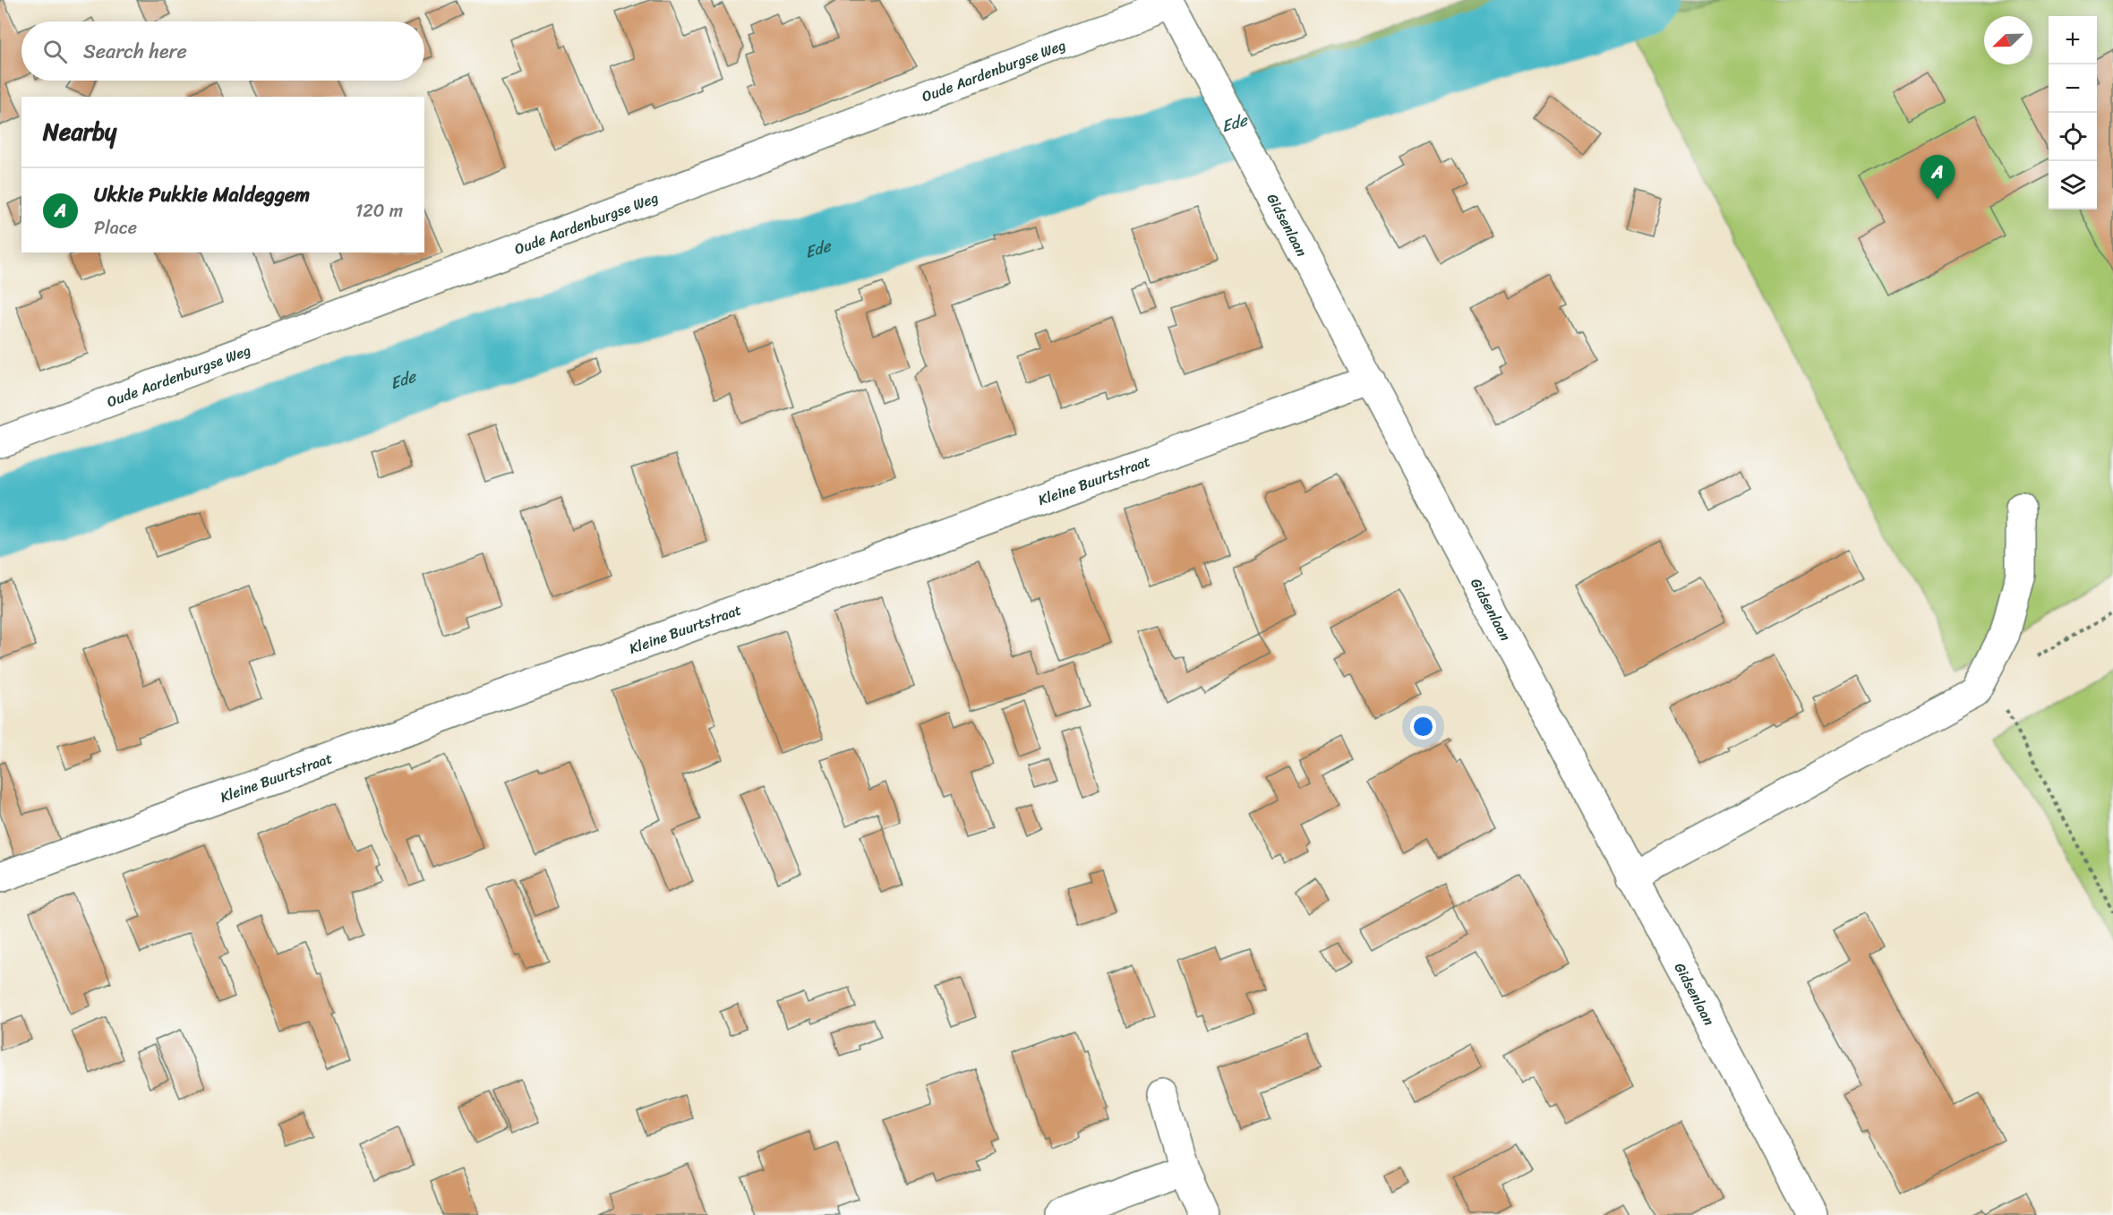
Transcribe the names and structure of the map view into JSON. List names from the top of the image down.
{
  "streets": {
    "street": ["Oude Aardenburgse Weg", "Gidsenlaan", "Kleine Buurtstraat"]
  },
  "crossings": [
    ["Oude Aardenburgse Weg", "Gidsenlaan"],
    ["Gidsenlaan", "Kleine Buurtstraat"]
  ],
  "water": ["Ede"],
  "north": "bottom left",
  "page": {
    "map_buttons": ["+", "−"],
    "search": "Search here",
    "heading": "Nearby",
    "pins": "A",
    "list": [
      {
        "mark": "A",
        "name": "Ukkie Pukkie Maldeggem",
        "note": "Place",
        "value": "120 m"
      }
    ]
  }
}
